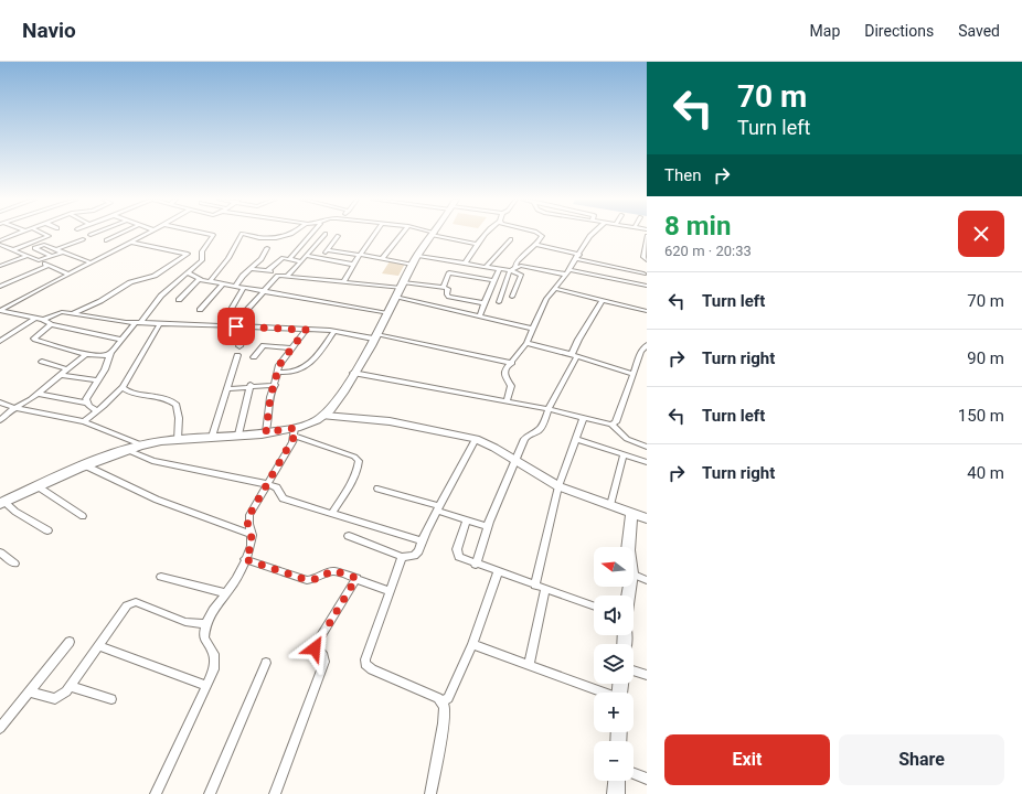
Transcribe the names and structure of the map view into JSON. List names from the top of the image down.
{
  "north": "left",
  "page": {
    "header": "Navio",
    "nav": ["Map", "Directions", "Saved"],
    "turn": ["70 m", "Turn left"],
    "then": "Then",
    "heading": ["8 min", "620 m · 20:33"],
    "list": [
      {
        "name": "Turn left",
        "value": "70 m"
      },
      {
        "name": "Turn right",
        "value": "90 m"
      },
      {
        "name": "Turn left",
        "value": "150 m"
      },
      {
        "name": "Turn right",
        "value": "40 m"
      }
    ],
    "map_buttons": ["+", "−"],
    "buttons": ["Exit", "Share"]
  }
}
